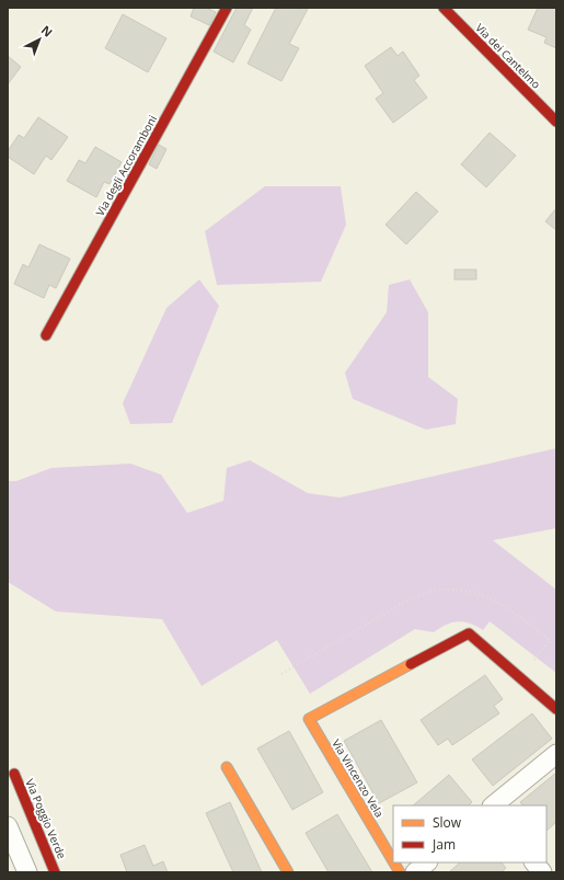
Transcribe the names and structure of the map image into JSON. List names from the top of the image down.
{
  "streets": {
    "street": [
      "Via dei Cantelmo",
      "Via degli Accoramboni",
      "Via Vincenzo Vela",
      "Via Poggio Verde"
    ]
  },
  "legend": ["Slow", "Jam"],
  "north": "top right"
}
